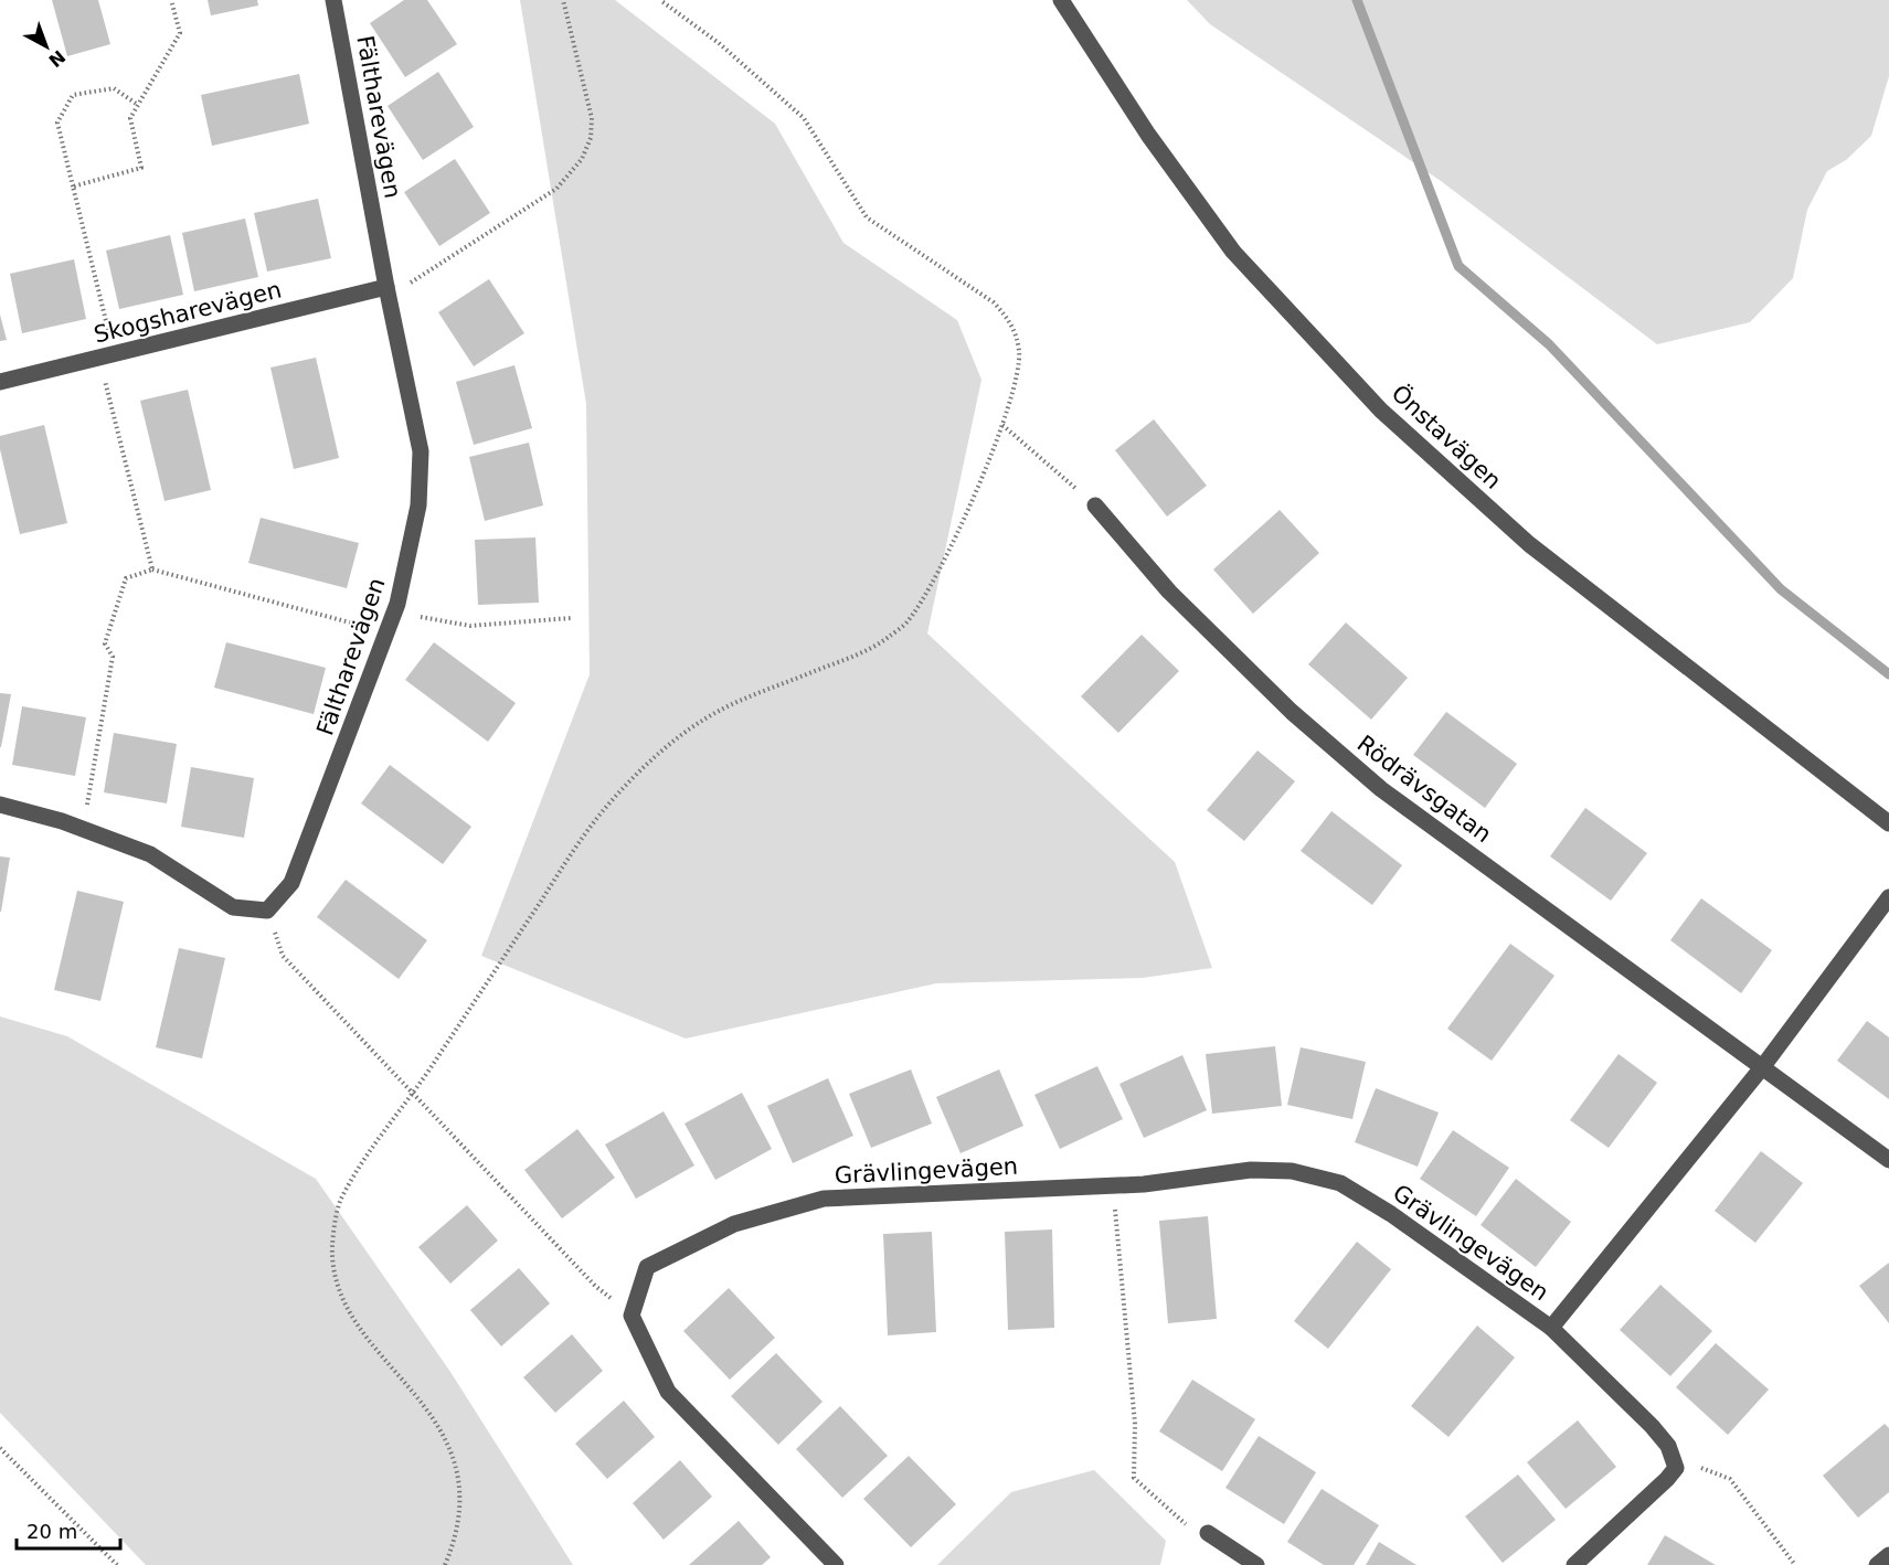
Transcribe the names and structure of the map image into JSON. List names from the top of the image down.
{
  "streets": {
    "street": [
      "Fältharevägen",
      "Skogsharevägen",
      "Önstavägen",
      "Rödrävsgatan",
      "Grävlingevägen"
    ]
  },
  "crossings": [
    ["Fältharevägen", "Skogsharevägen"],
    ["Rödrävsgatan", "Grävlingevägen"]
  ],
  "scale_bar": "20 m",
  "north": "bottom right"
}
